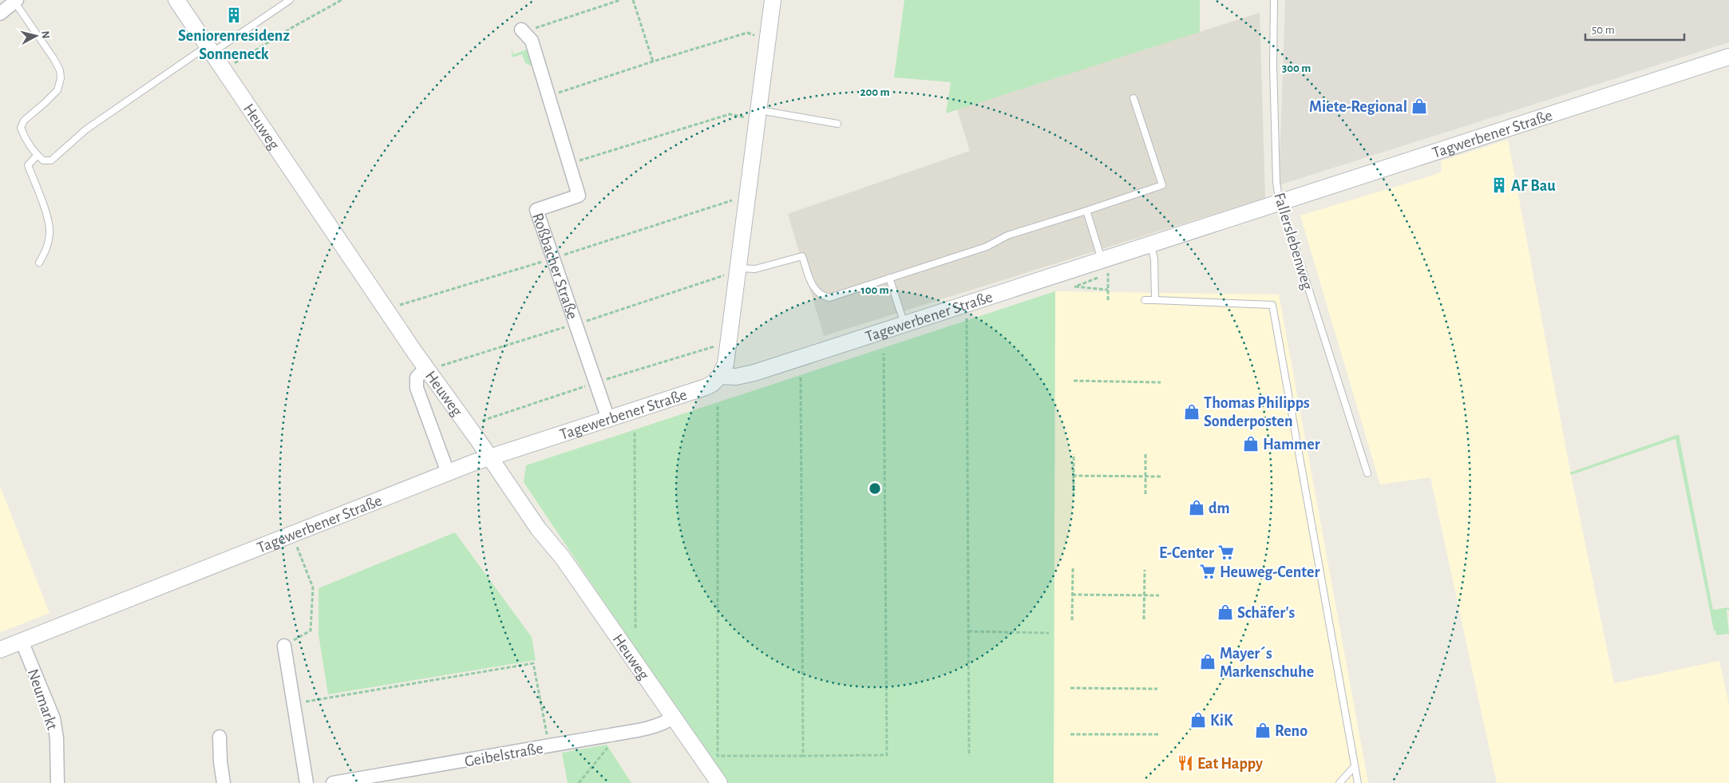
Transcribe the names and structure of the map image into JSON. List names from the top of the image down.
{
  "streets": {
    "street": [
      "Heuweg",
      "Tagwerbener Straße",
      "Roßbacher Straße",
      "Tagewerbener Straße",
      "Neumarkt",
      "Geibelstraße"
    ],
    "lane": ["Fallerslebenweg"]
  },
  "crossings": [
    ["Heuweg", "Tagewerbener Straße"],
    ["Heuweg", "Geibelstraße"],
    ["Tagwerbener Straße", "Fallerslebenweg"],
    ["Tagwerbener Straße", "Tagewerbener Straße"],
    ["Roßbacher Straße", "Tagewerbener Straße"],
    ["Tagewerbener Straße", "Neumarkt"]
  ],
  "places": {
    "building": ["Seniorenresidenz Sonneneck", "AF Bau"],
    "shop": [
      "Miete-Regional",
      "Thomas Philipps Sonderposten",
      "Hammer",
      "dm",
      "Schäfer's",
      "Mayer´s Markenschuhe",
      "KiK",
      "Reno"
    ],
    "supermarket": ["E-Center", "Heuweg-Center"],
    "restaurant": ["Eat Happy"]
  },
  "scale_bar": "50 m",
  "north": "right",
  "rings": ["300 m", "200 m", "100 m"]
}
